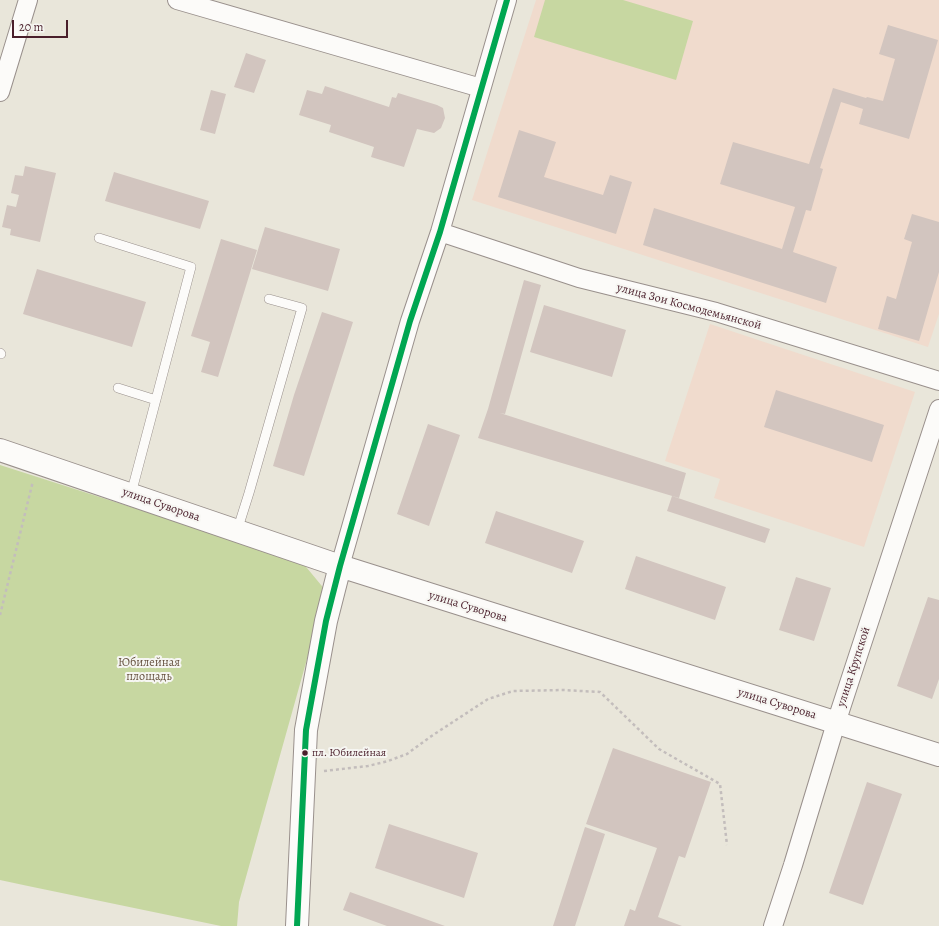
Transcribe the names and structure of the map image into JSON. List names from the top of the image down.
{
  "streets": {
    "main road": ["улица Суворова"],
    "street": ["улица Зои Космодемьянской", "улица Крупской"]
  },
  "crossings": [
    ["улица Суворова", "улица Крупской"]
  ],
  "parks": ["Юбилейная площадь"],
  "places": ["пл. Юбилейная"],
  "scale_bar": "20 m"
}
